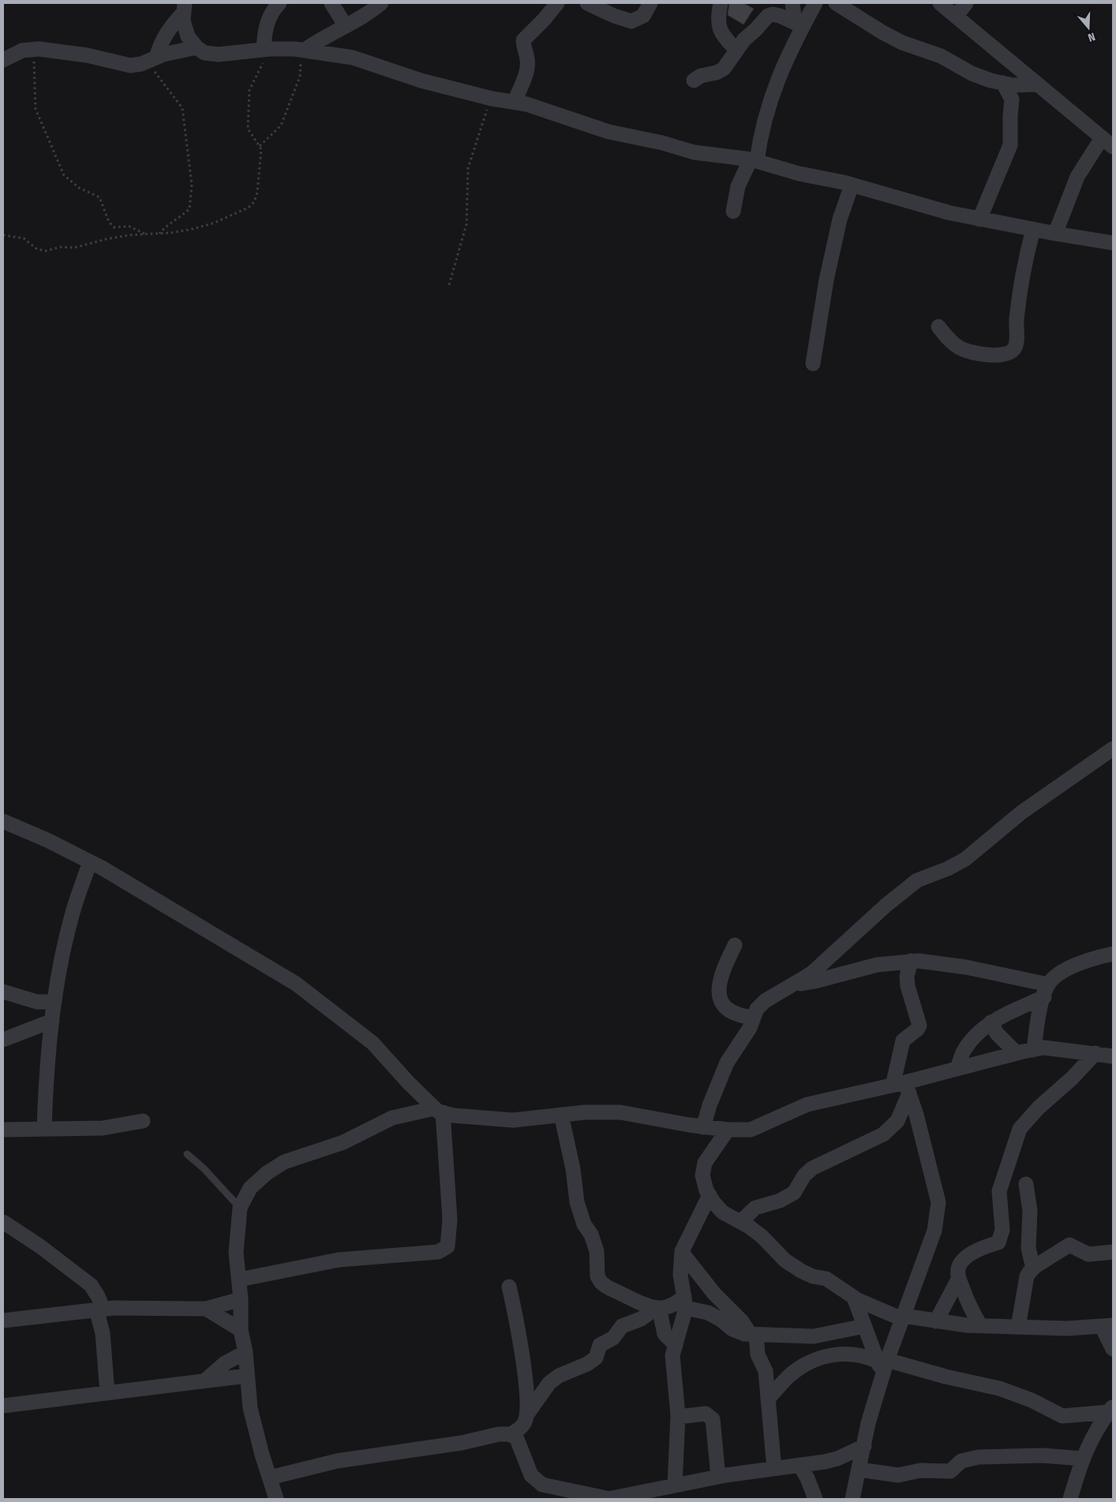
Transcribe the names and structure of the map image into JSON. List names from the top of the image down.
{
  "north": "bottom"
}
